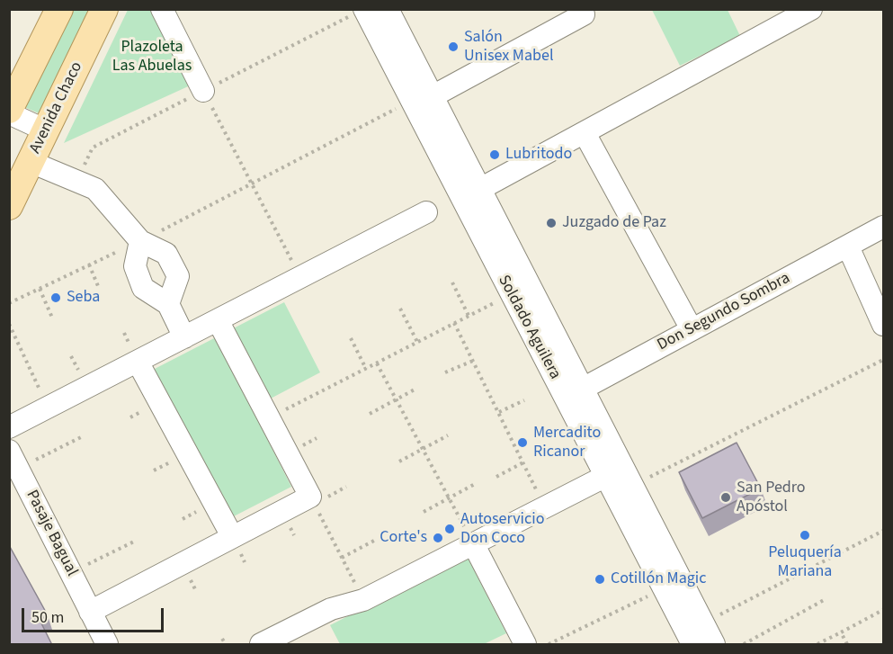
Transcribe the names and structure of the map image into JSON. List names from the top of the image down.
{
  "streets": {
    "main road": ["Avenida Chaco"],
    "street": ["Don Segundo Sombra", "Soldado Aguilera", "Pasaje Bagual"]
  },
  "crossings": [
    ["Don Segundo Sombra", "Soldado Aguilera"]
  ],
  "parks": ["Plazoleta Las Abuelas"],
  "places": [
    "Salón Unisex Mabel",
    "Lubritodo",
    "Juzgado de Paz",
    "Seba",
    "Mercadito Ricanor",
    "San Pedro Apóstol",
    "Autoservicio Don Coco",
    "Peluquería Mariana",
    "Corte's",
    "Cotillón Magic"
  ],
  "scale_bar": "50 m"
}
